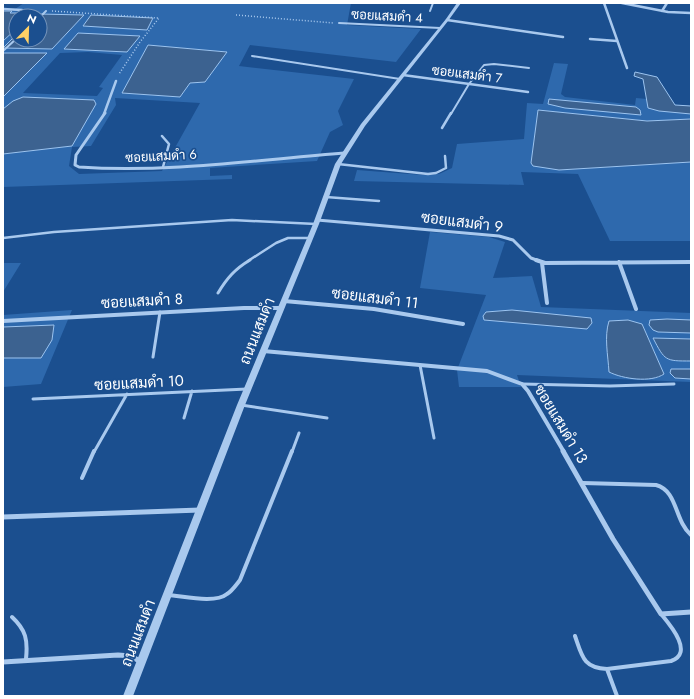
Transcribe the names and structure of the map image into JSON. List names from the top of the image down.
{
  "streets": {
    "street": [
      "ซอยแสมดำ 7",
      "ซอยแสมดำ 6",
      "ซอยแสมดำ 9",
      "ซอยแสมดำ 11",
      "ซอยแสมดำ 8",
      "ถนนแสมดำ",
      "ซอยแสมดำ 13"
    ],
    "lane": ["ซอยแสมดำ 4", "ซอยแสมดำ 10"]
  },
  "crossings": [
    ["ซอยแสมดำ 4", "ถนนแสมดำ"],
    ["ซอยแสมดำ 7", "ถนนแสมดำ"],
    ["ซอยแสมดำ 6", "ถนนแสมดำ"],
    ["ซอยแสมดำ 9", "ถนนแสมดำ"],
    ["ซอยแสมดำ 11", "ซอยแสมดำ 8"],
    ["ซอยแสมดำ 11", "ถนนแสมดำ"],
    ["ซอยแสมดำ 8", "ถนนแสมดำ"],
    ["ถนนแสมดำ", "ซอยแสมดำ 10"],
    ["ถนนแสมดำ", "ซอยแสมดำ 13"]
  ],
  "north": "top right"
}
